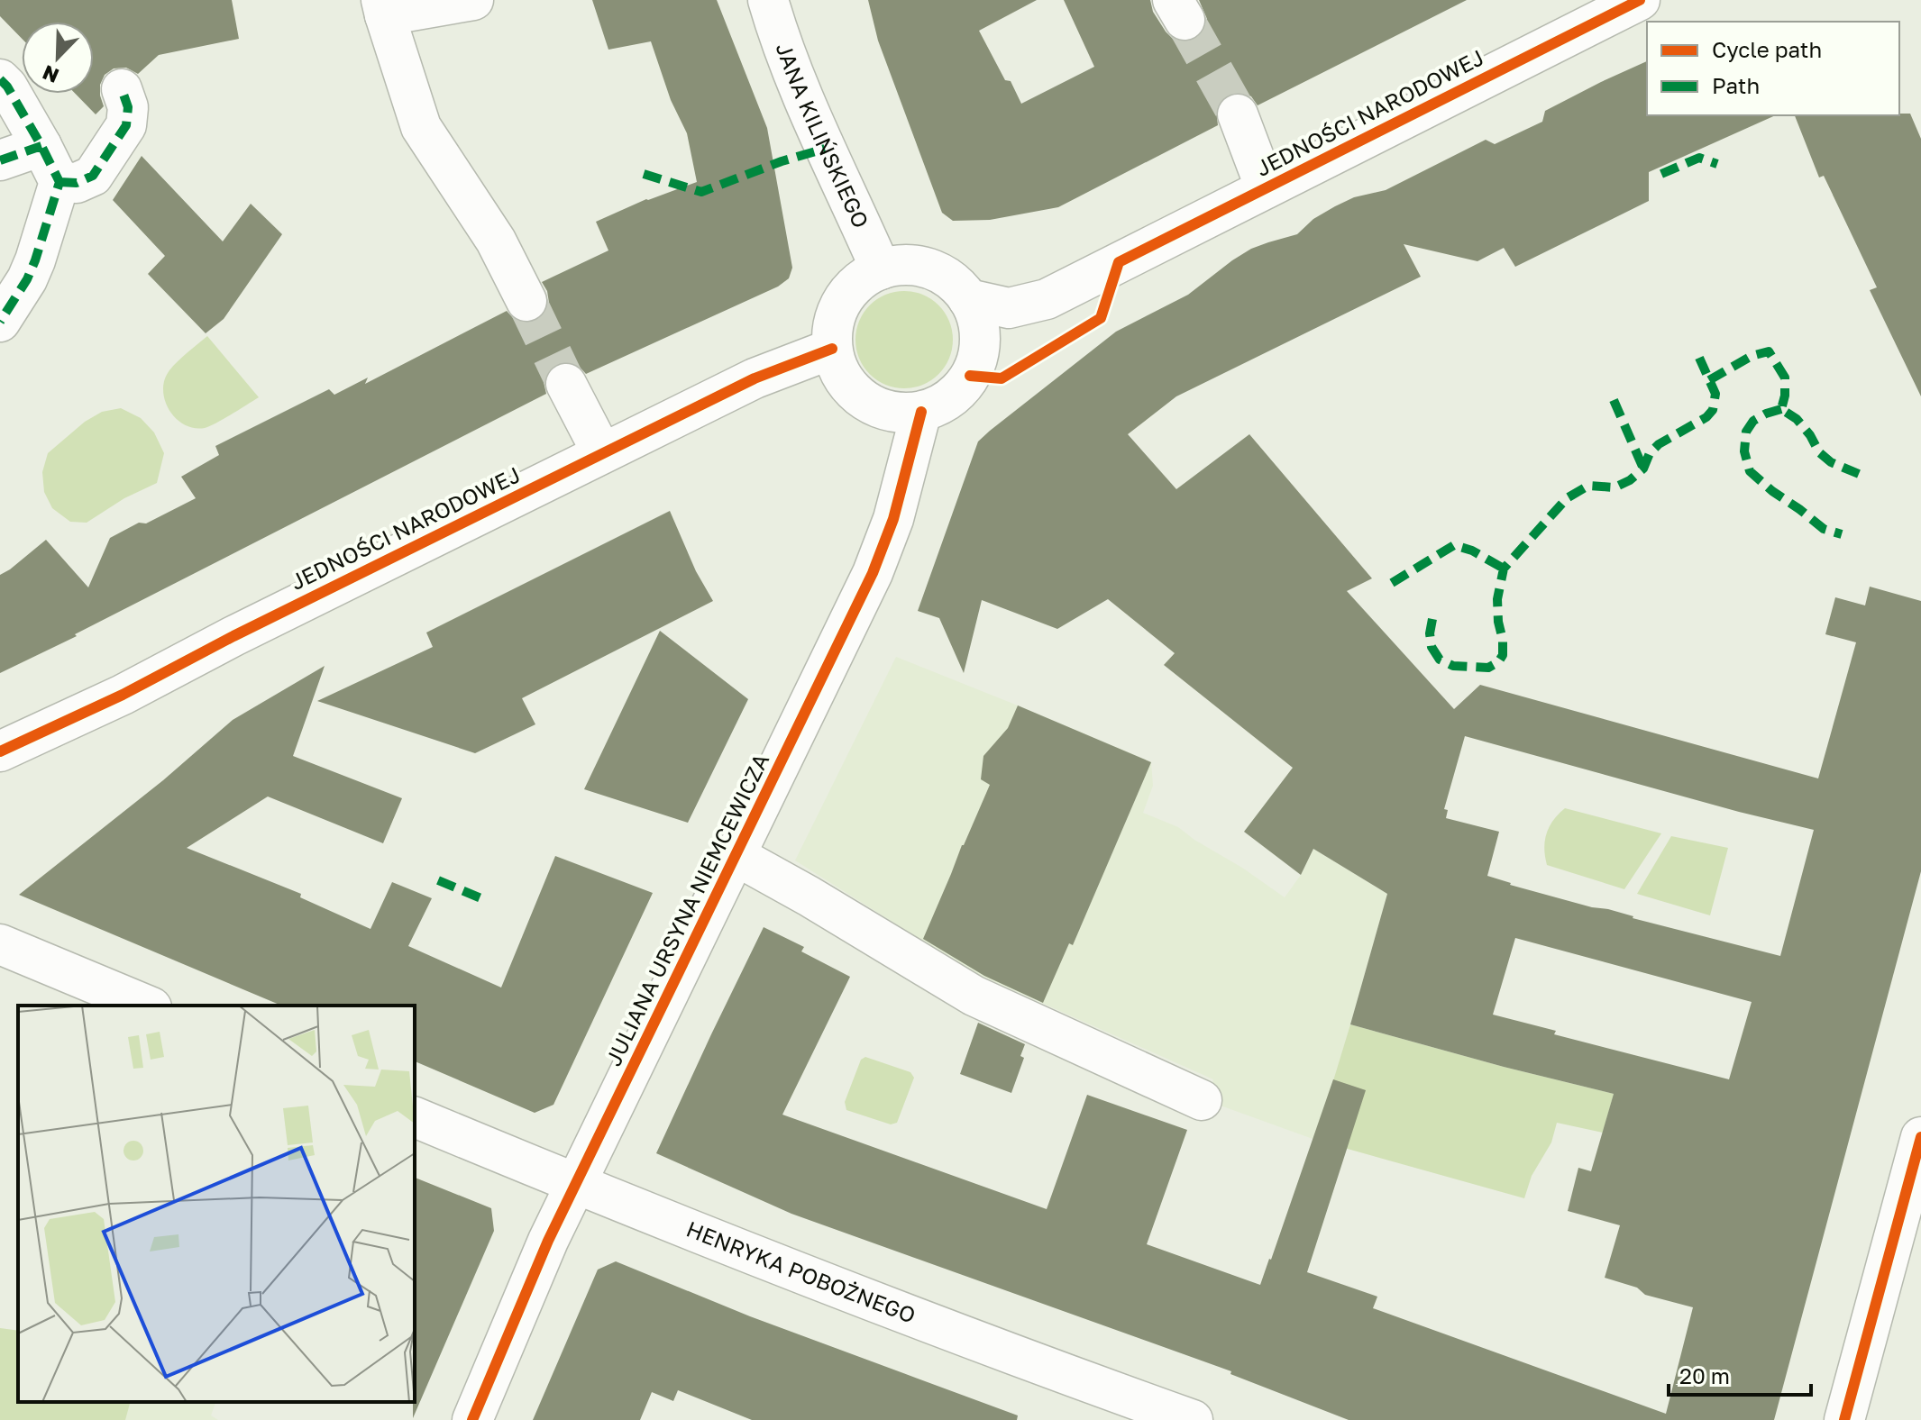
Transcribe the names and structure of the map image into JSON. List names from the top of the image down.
{
  "streets": {
    "street": [
      "JEDNOŚCI NARODOWEJ",
      "JANA KILIŃSKIEGO",
      "JULIANA URSYNA NIEMCEWICZA",
      "HENRYKA POBOŻNEGO"
    ]
  },
  "crossings": [
    ["JEDNOŚCI NARODOWEJ", "JANA KILIŃSKIEGO"],
    ["JEDNOŚCI NARODOWEJ", "JULIANA URSYNA NIEMCEWICZA"],
    ["JANA KILIŃSKIEGO", "JULIANA URSYNA NIEMCEWICZA"],
    ["JULIANA URSYNA NIEMCEWICZA", "HENRYKA POBOŻNEGO"]
  ],
  "legend": ["Cycle path", "Path"],
  "scale_bar": "20 m",
  "north": "bottom left"
}
